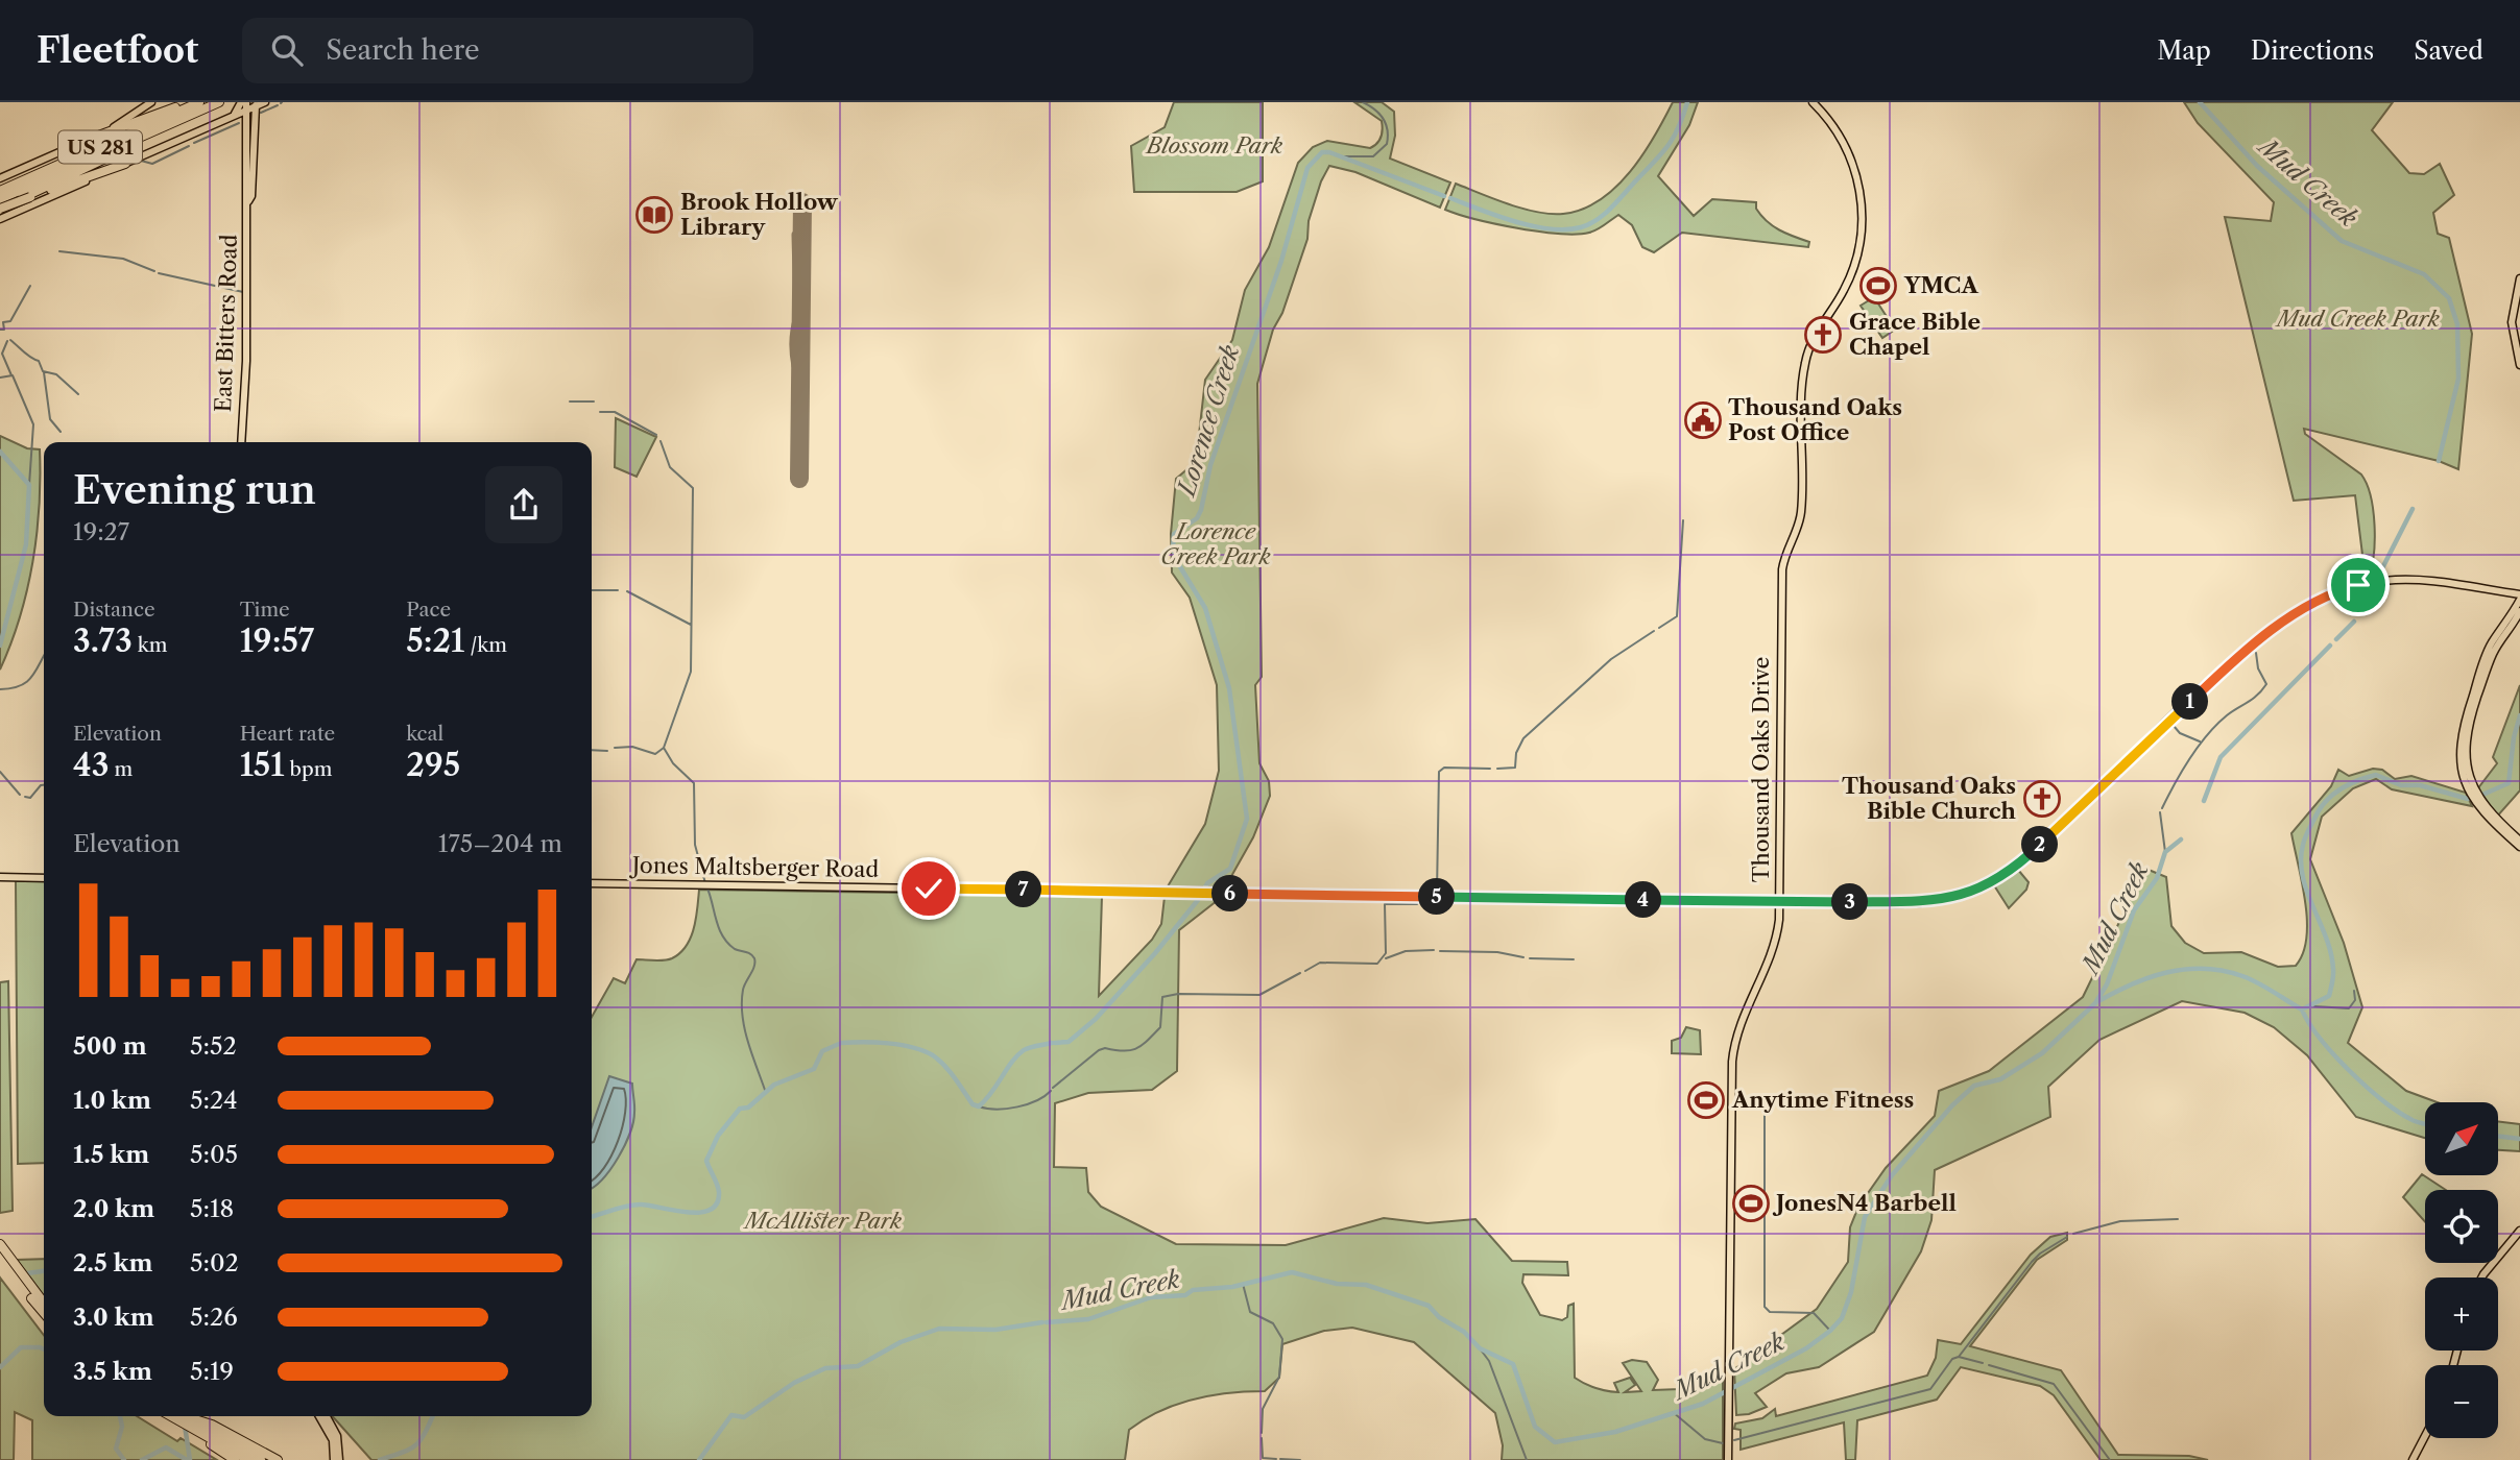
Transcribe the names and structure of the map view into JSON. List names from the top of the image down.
{
  "streets": {
    "highway": ["US 281"],
    "main road": ["East Bitters Road", "Thousand Oaks Drive", "Jones Maltsberger Road"]
  },
  "crossings": [
    ["Thousand Oaks Drive", "Jones Maltsberger Road"]
  ],
  "water": ["Mud Creek", "Lorence Creek"],
  "parks": [
    "Blossom Park",
    "Mud Creek Park",
    "Lorence Creek Park",
    "McAllister Park"
  ],
  "places": {
    "library": ["Brook Hollow Library"],
    "sports": ["YMCA", "Anytime Fitness", "JonesN4 Barbell"],
    "church": ["Grace Bible Chapel", "Thousand Oaks Bible Church"],
    "public building": ["Thousand Oaks Post Office"]
  },
  "north": "top right",
  "page": {
    "header": "Fleetfoot",
    "search": "Search here",
    "nav": ["Map", "Directions", "Saved"],
    "heading": ["Evening run", "19:27"],
    "stats": [
      ["Distance", "3.73 km"],
      ["Time", "19:57"],
      ["Pace", "5:21 /km"],
      ["Elevation", "43 m"],
      ["Heart rate", "151 bpm"],
      ["kcal", "295"]
    ],
    "pins": [
      "1",
      "2",
      "7",
      "6",
      "5",
      "4",
      "3"
    ],
    "chart": ["Elevation", "175–204 m"],
    "list": [
      {
        "name": "500 m",
        "note": "5:52"
      },
      {
        "name": "1.0 km",
        "note": "5:24"
      },
      {
        "name": "1.5 km",
        "note": "5:05"
      },
      {
        "name": "2.0 km",
        "note": "5:18"
      },
      {
        "name": "2.5 km",
        "note": "5:02"
      },
      {
        "name": "3.0 km",
        "note": "5:26"
      },
      {
        "name": "3.5 km",
        "note": "5:19"
      }
    ],
    "map_buttons": ["+", "−"]
  }
}
